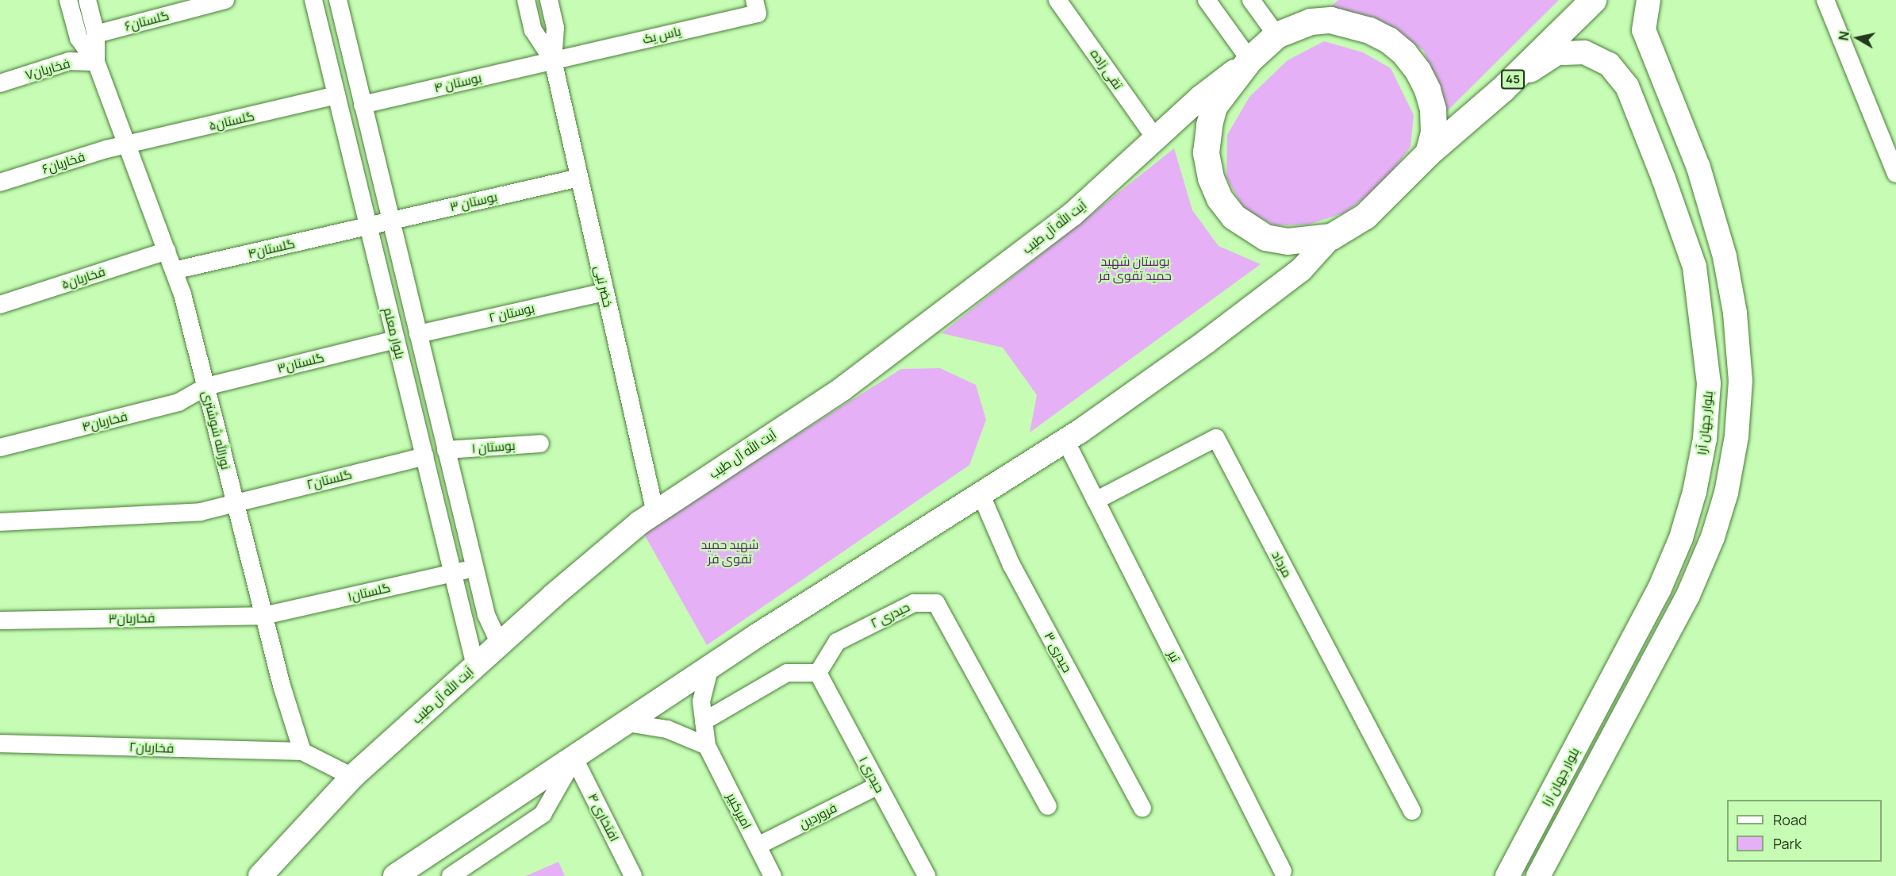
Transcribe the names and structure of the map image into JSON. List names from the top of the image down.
{
  "streets": {
    "highway": ["45"],
    "main road": ["آیت الله آل طیب", "بلوار جهان آرا"],
    "street": [
      "گلستان۶",
      "یاس یک",
      "فخاریان۷",
      "تقی زاده",
      "بوستان ۴",
      "گلستان۵",
      "فخاریان۶",
      "بوستان ۳",
      "گلستان۴",
      "فخاریان۵",
      "خضر نبی",
      "بوستان ۲",
      "بلوار معلم",
      "گلستان۳",
      "فخاریان۴",
      "نورالله شوشتری",
      "بوستان ۱",
      "گلستان۲",
      "مرداد",
      "گلستان۱",
      "حیدری ۲",
      "فخاریان۳",
      "حیدری ۳",
      "تیر",
      "فخاریان۲",
      "حیدری ۱",
      "امیرکبیر",
      "فروردین",
      "افتخاری ۴"
    ]
  },
  "crossings": [
    ["گلستان۶", "نورالله شوشتری"],
    ["یاس یک", "بوستان ۴"],
    ["یاس یک", "خضر نبی"],
    ["فخاریان۷", "نورالله شوشتری"],
    ["تقی زاده", "آیت الله آل طیب"],
    ["45", "بلوار جهان آرا"],
    ["بوستان ۴", "خضر نبی"],
    ["بوستان ۴", "بلوار معلم"],
    ["گلستان۵", "فخاریان۶"],
    ["گلستان۵", "بلوار معلم"],
    ["گلستان۵", "نورالله شوشتری"],
    ["فخاریان۶", "نورالله شوشتری"],
    ["بوستان ۳", "گلستان۴"],
    ["بوستان ۳", "خضر نبی"],
    ["بوستان ۳", "بلوار معلم"],
    ["آیت الله آل طیب", "خضر نبی"],
    ["آیت الله آل طیب", "بلوار معلم"],
    ["گلستان۴", "بلوار معلم"],
    ["گلستان۴", "نورالله شوشتری"],
    ["فخاریان۵", "نورالله شوشتری"],
    ["خضر نبی", "بوستان ۲"],
    ["بوستان ۲", "بلوار معلم"],
    ["بلوار معلم", "گلستان۳"],
    ["بلوار معلم", "بوستان ۱"],
    ["بلوار معلم", "گلستان۲"],
    ["بلوار معلم", "گلستان۱"],
    ["گلستان۳", "فخاریان۴"],
    ["گلستان۳", "نورالله شوشتری"],
    ["فخاریان۴", "نورالله شوشتری"],
    ["نورالله شوشتری", "گلستان۲"],
    ["نورالله شوشتری", "گلستان۱"],
    ["نورالله شوشتری", "فخاریان۳"],
    ["نورالله شوشتری", "فخاریان۲"],
    ["مرداد", "تیر"],
    ["گلستان۱", "فخاریان۳"],
    ["حیدری ۲", "حیدری ۱"],
    ["حیدری ۱", "فروردین"],
    ["امیرکبیر", "فروردین"]
  ],
  "parks": ["بوستان شهید حمید تقوی فر", "شهید حمید تقوی فر"],
  "legend": ["Road", "Park"],
  "north": "left"
}
